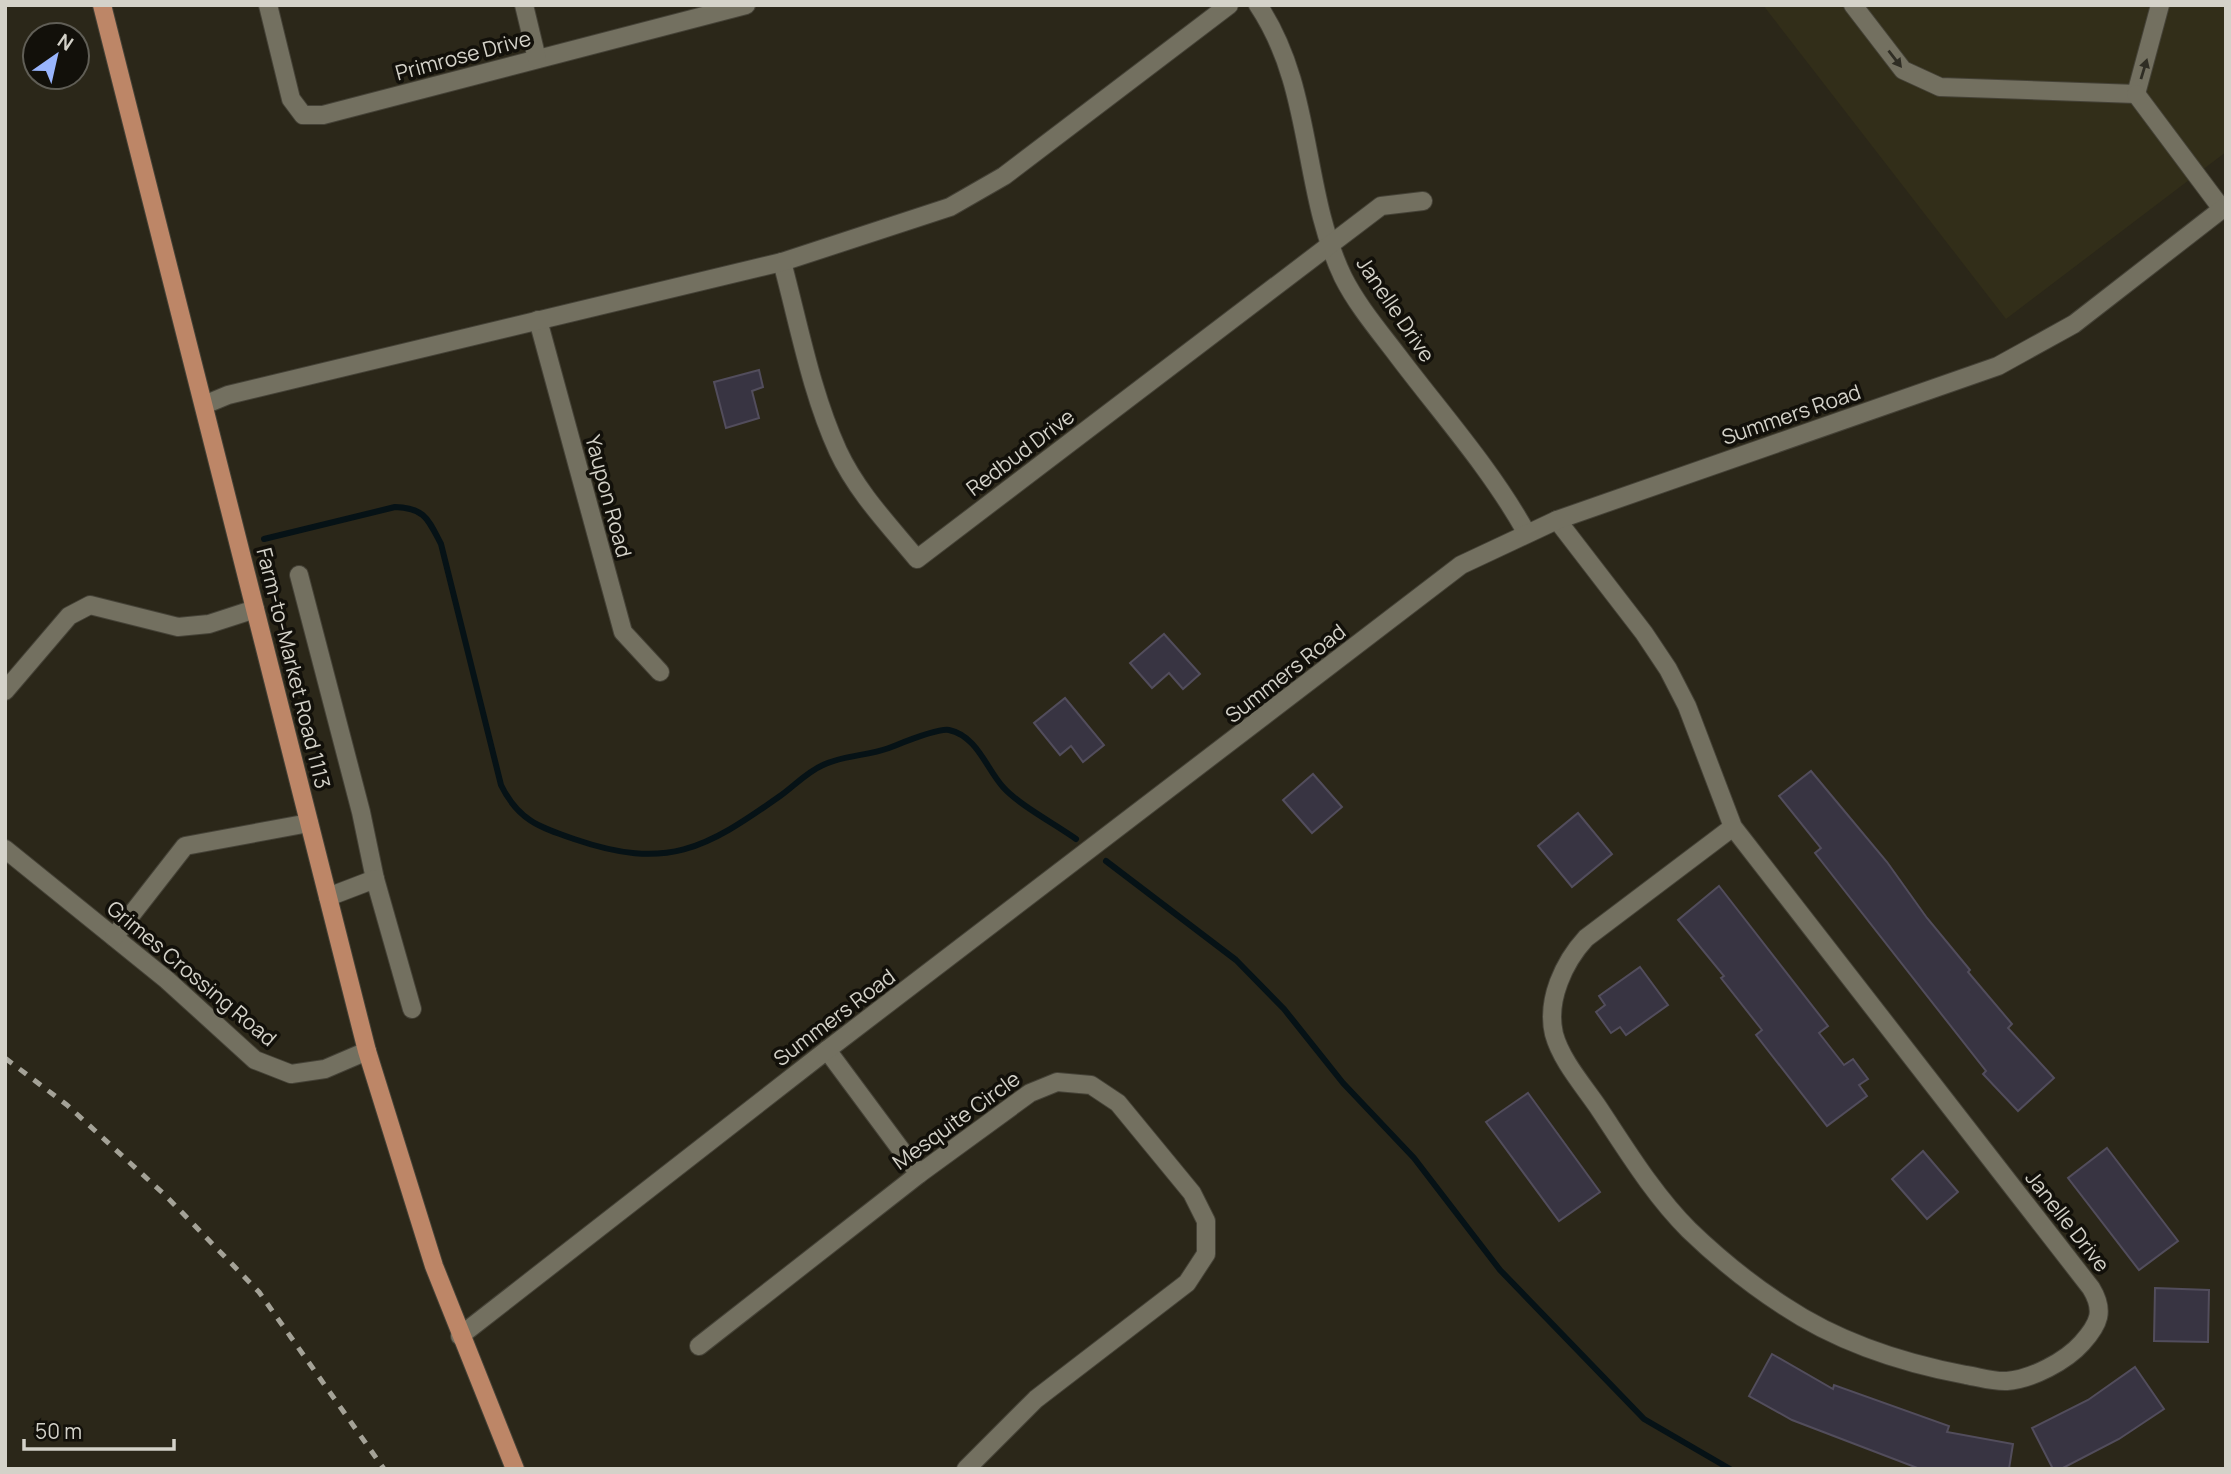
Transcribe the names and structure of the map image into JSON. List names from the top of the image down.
{
  "streets": {
    "main road": ["Farm-to-Market Road 1113"],
    "street": [
      "Primrose Drive",
      "Janelle Drive",
      "Summers Road",
      "Redbud Drive",
      "Yaupon Road",
      "Grimes Crossing Road",
      "Mesquite Circle"
    ]
  },
  "crossings": [
    ["Janelle Drive", "Summers Road"],
    ["Janelle Drive", "Redbud Drive"],
    ["Summers Road", "Farm-to-Market Road 1113"],
    ["Farm-to-Market Road 1113", "Grimes Crossing Road"]
  ],
  "scale_bar": "50 m",
  "north": "top right"
}
